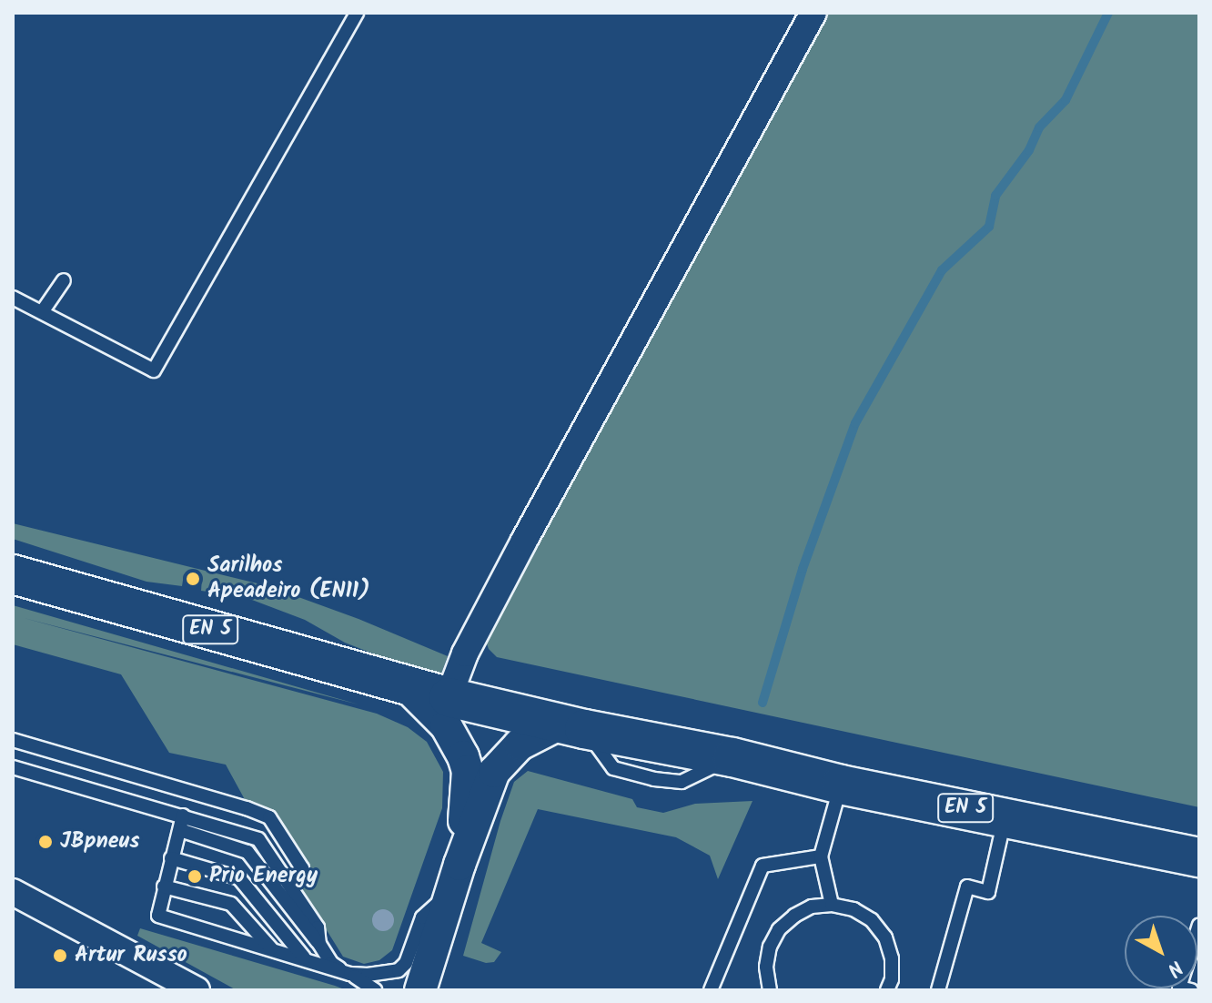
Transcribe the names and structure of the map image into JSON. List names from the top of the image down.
{
  "streets": {
    "main road": ["EN 5"]
  },
  "places": [
    "Sarilhos Apeadeiro (EN11)",
    "JBpneus",
    "Prio Energy",
    "Artur Russo"
  ],
  "north": "bottom right"
}
